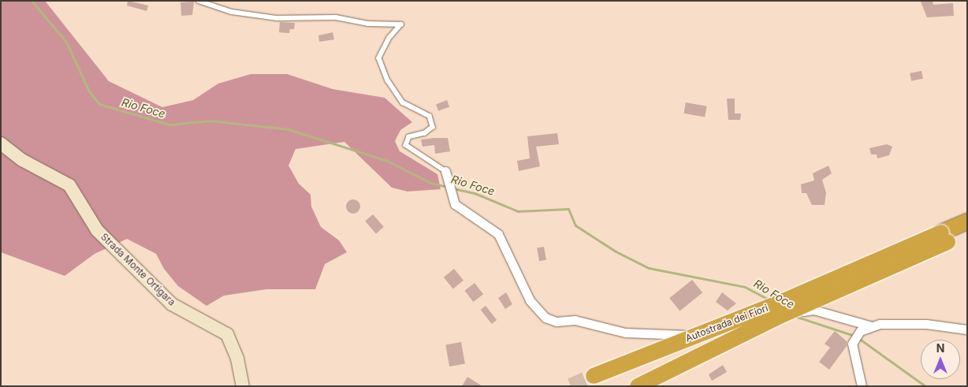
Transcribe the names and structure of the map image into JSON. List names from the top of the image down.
{
  "streets": {
    "highway": ["Autostrada dei Fiori"],
    "main road": ["Strada Monte Ortigara"]
  },
  "water": ["Rio Foce"],
  "north": "top"
}
